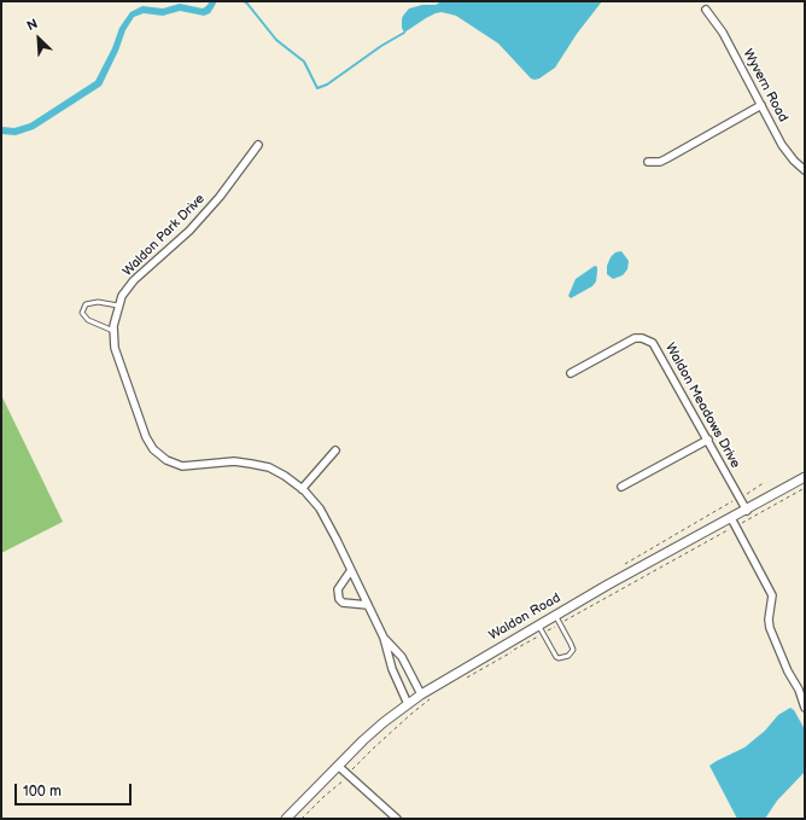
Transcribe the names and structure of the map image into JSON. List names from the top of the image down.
{
  "streets": {
    "street": [
      "Wyvern Road",
      "Waldon Park Drive",
      "Waldon Meadows Drive",
      "Waldon Road"
    ]
  },
  "crossings": [
    ["Waldon Park Drive", "Waldon Road"],
    ["Waldon Meadows Drive", "Waldon Road"]
  ],
  "scale_bar": "100 m",
  "north": "top left"
}
